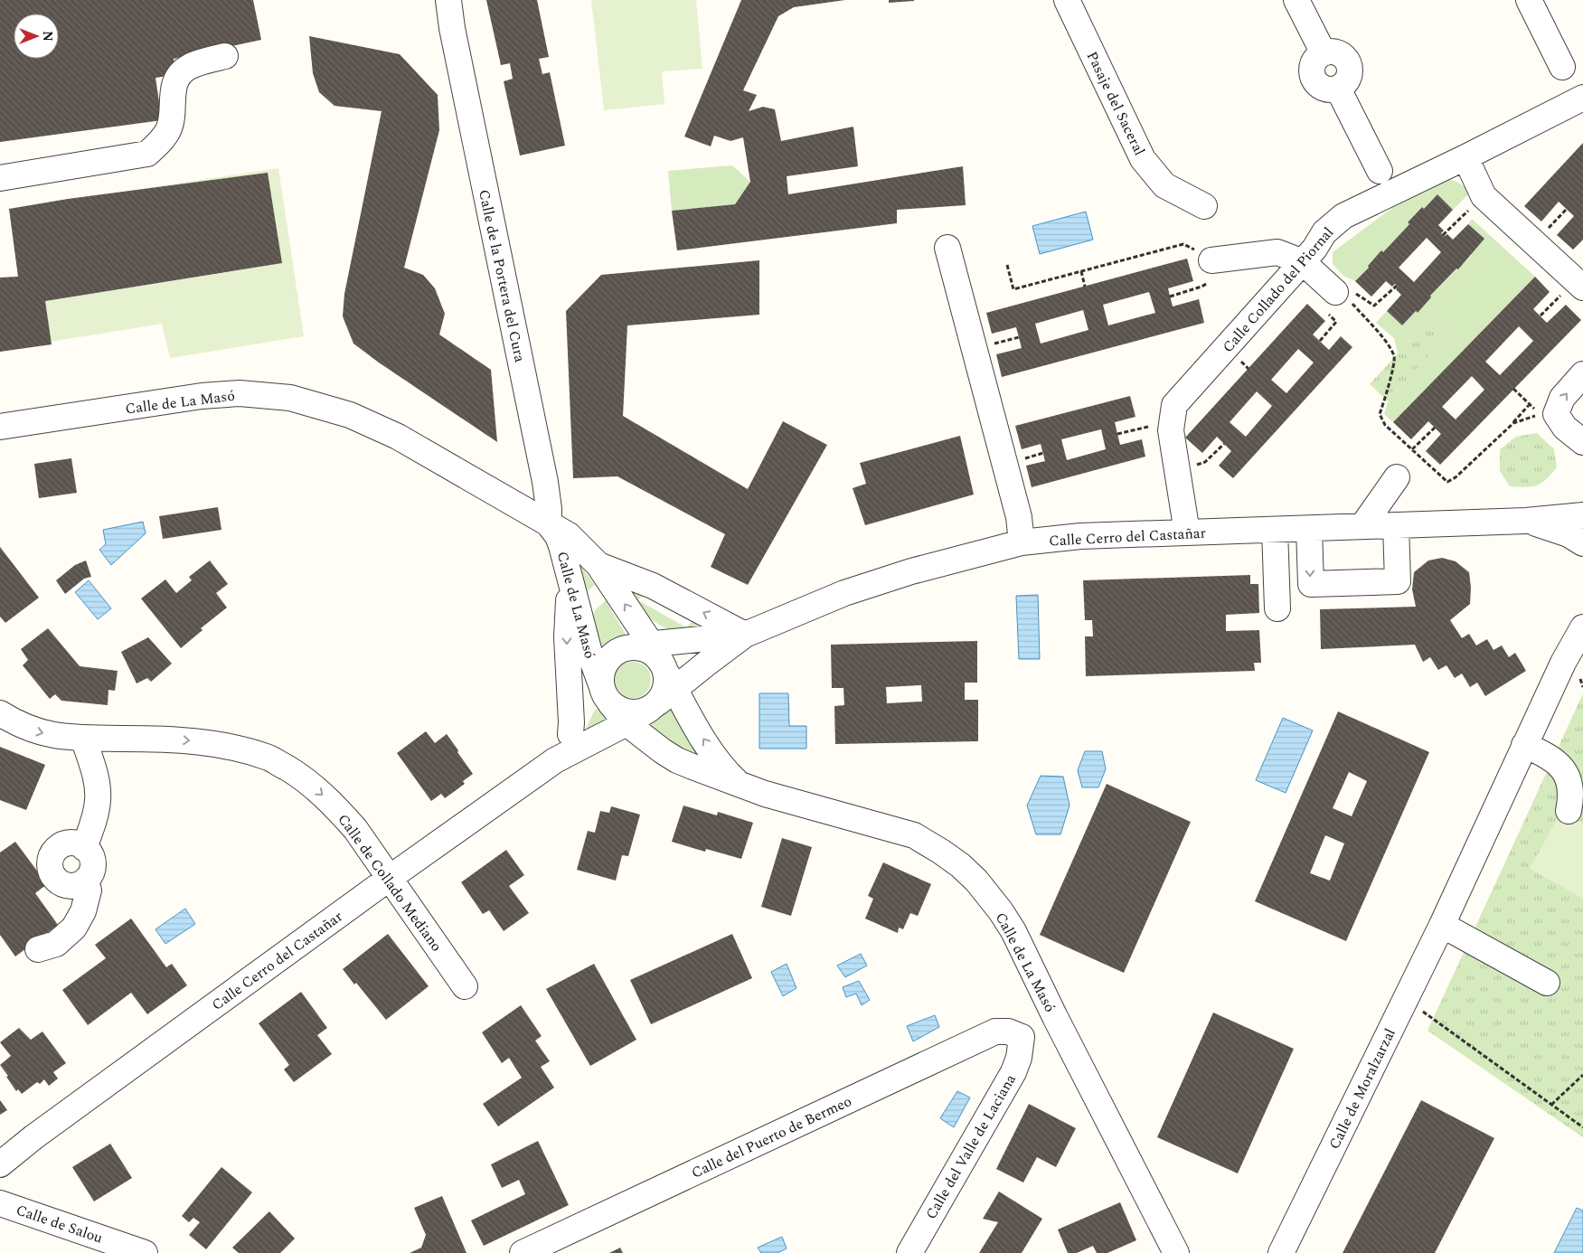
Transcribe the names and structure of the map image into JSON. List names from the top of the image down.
{
  "streets": {
    "street": [
      "Pasaje del Saceral",
      "Calle de la Portera del Cura",
      "Calle Collado del Piornal",
      "Calle de La Masó",
      "Calle Cerro del Castañar",
      "Calle de Collado Mediano",
      "Calle de Moralzarzal",
      "Calle del Puerto de Bermeo",
      "Calle del Valle de Laciana",
      "Calle de Salou"
    ]
  },
  "crossings": [
    ["Calle de la Portera del Cura", "Calle de La Masó"],
    ["Calle Collado del Piornal", "Calle Cerro del Castañar"],
    ["Calle de La Masó", "Calle Cerro del Castañar"],
    ["Calle Cerro del Castañar", "Calle de Collado Mediano"],
    ["Calle del Puerto de Bermeo", "Calle del Valle de Laciana"]
  ],
  "one_way": ["Calle de Collado Mediano"],
  "north": "right"
}
